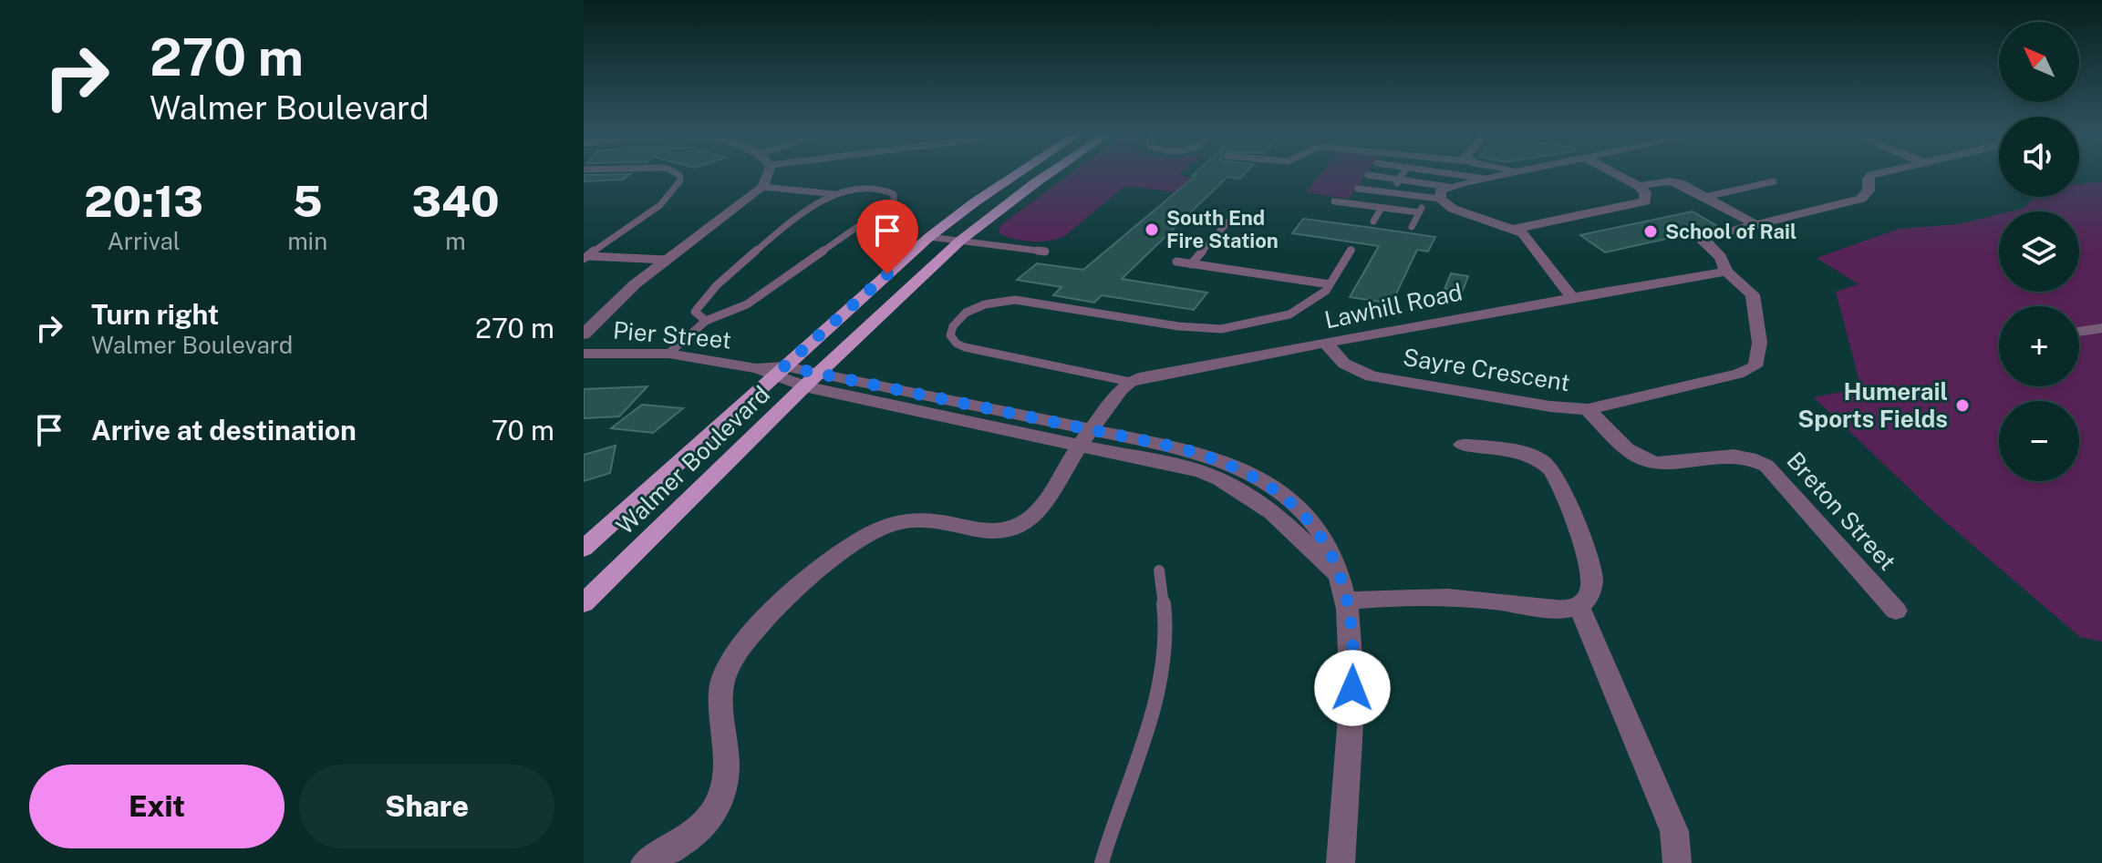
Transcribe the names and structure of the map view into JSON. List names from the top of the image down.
{
  "streets": {
    "main road": ["Walmer Boulevard"],
    "street": [
      "Lawhill Road",
      "Pier Street",
      "Sayre Crescent",
      "Breton Street"
    ]
  },
  "crossings": [
    ["Lawhill Road", "Sayre Crescent"],
    ["Pier Street", "Walmer Boulevard"],
    ["Sayre Crescent", "Breton Street"]
  ],
  "places": ["South End Fire Station", "School of Rail", "Humerail Sports Fields"],
  "north": "top left",
  "page": {
    "turn": ["270 m", "Walmer Boulevard"],
    "map_buttons": ["+", "−"],
    "eta": [
      "20:13",
      "Arrival",
      "5",
      "min",
      "340",
      "m"
    ],
    "list": [
      {
        "name": "Turn right",
        "note": "Walmer Boulevard",
        "value": "270 m"
      },
      {
        "name": "Arrive at destination",
        "value": "70 m"
      }
    ],
    "buttons": ["Exit", "Share"]
  }
}
